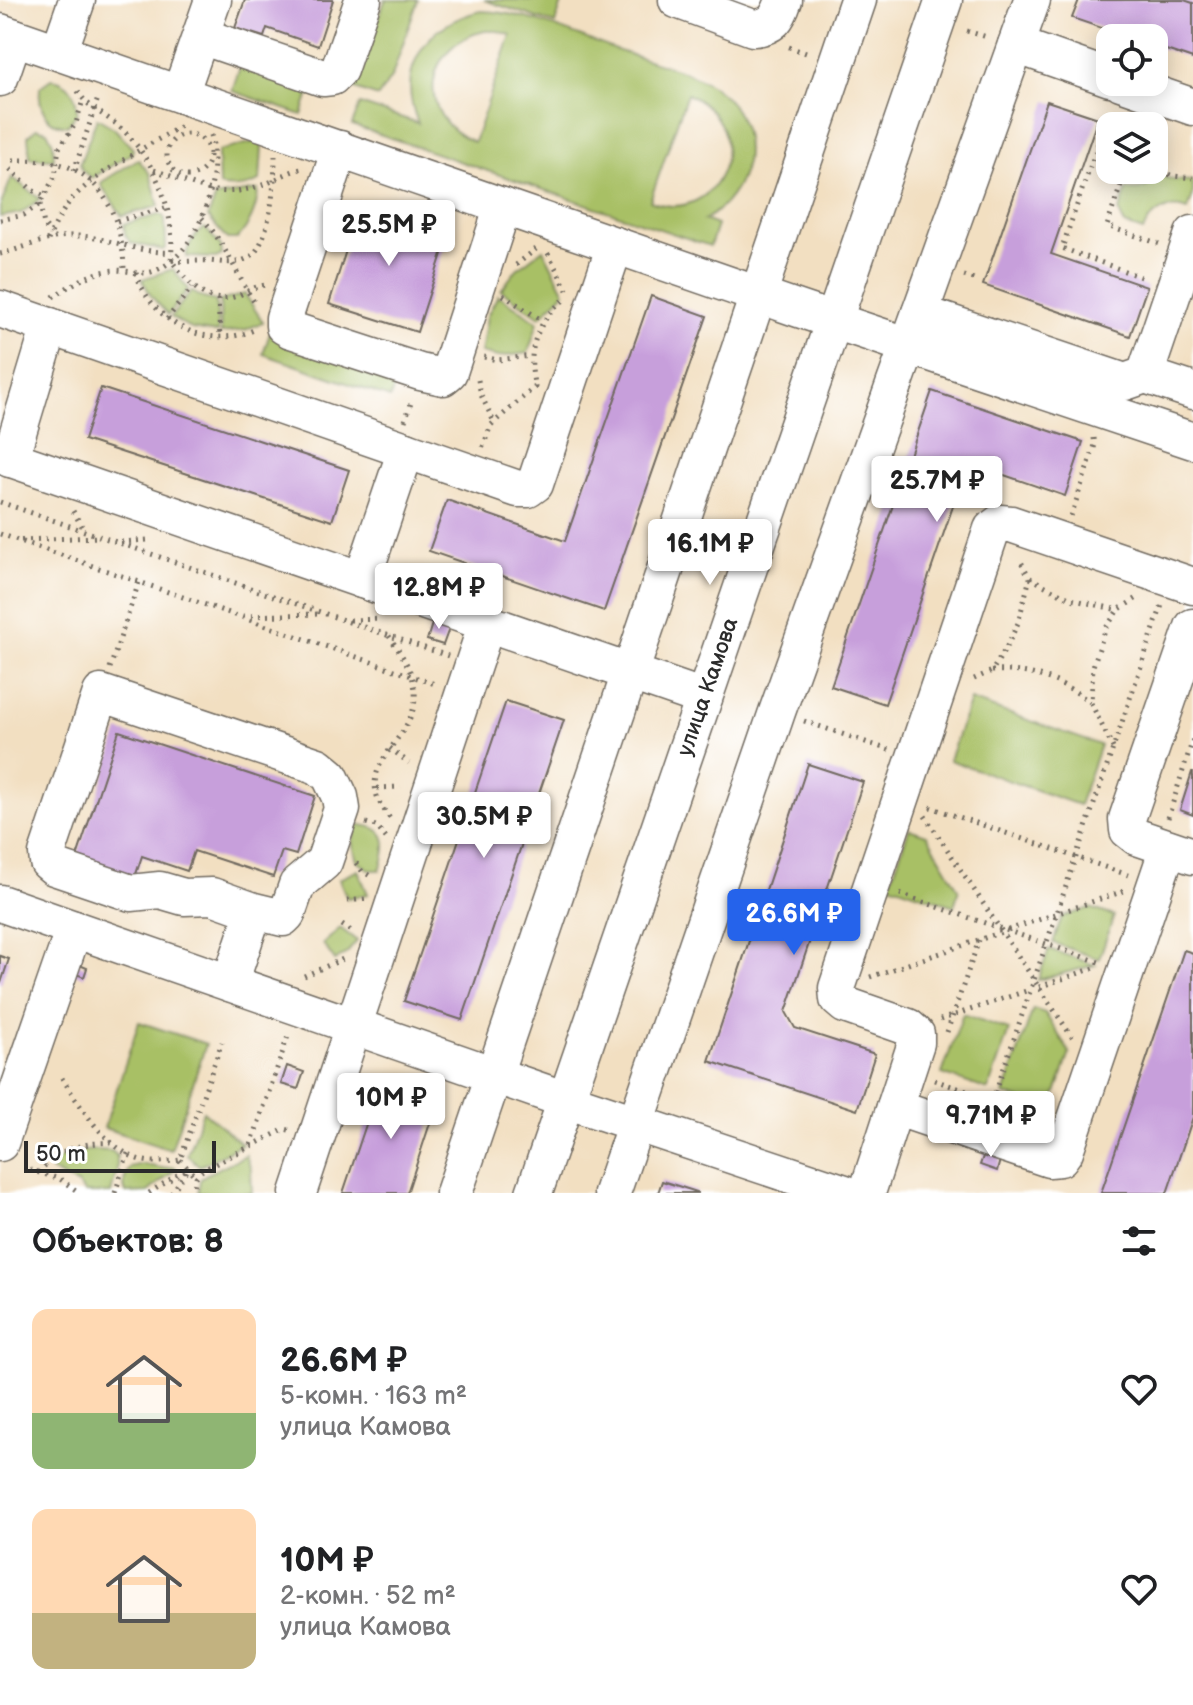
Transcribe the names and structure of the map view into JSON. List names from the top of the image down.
{
  "streets": {
    "street": ["улица Камова"]
  },
  "scale_bar": "50 m",
  "page": {
    "price": [
      "25.5M ₽",
      "25.7M ₽",
      "16.1M ₽",
      "12.8M ₽",
      "30.5M ₽",
      "26.6M ₽",
      "10M ₽",
      "9.71M ₽"
    ],
    "scale": "50 m",
    "heading": "Объектов: 8",
    "list": [
      {
        "name": "26.6M ₽",
        "note": "5-комн. · 163 m² · улица Камова"
      },
      {
        "name": "10M ₽",
        "note": "2-комн. · 52 m² · улица Камова"
      }
    ]
  }
}
